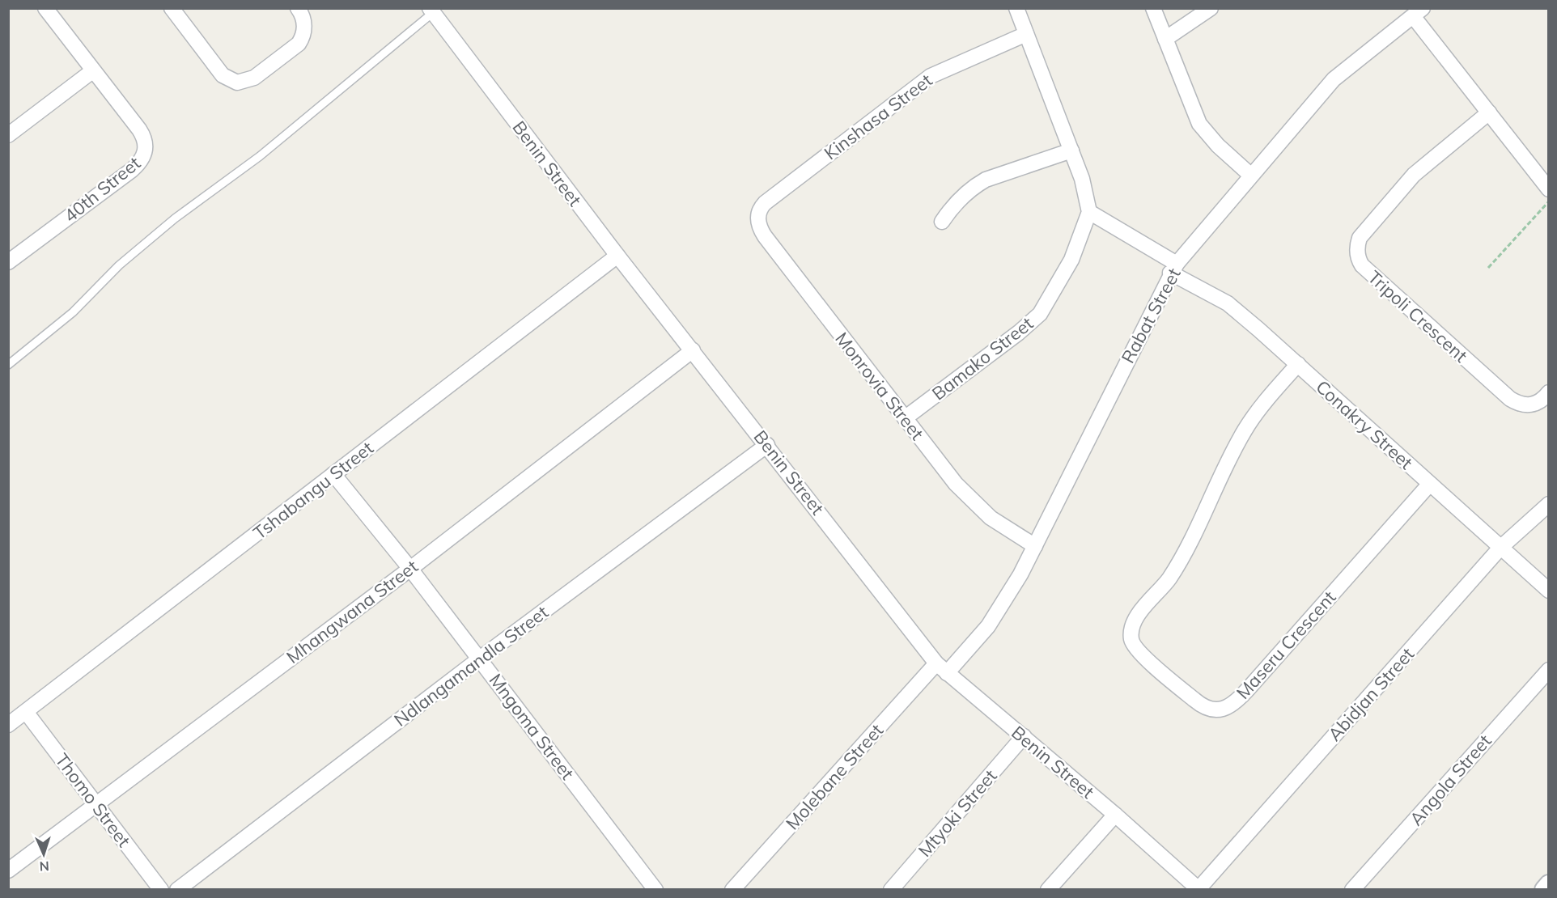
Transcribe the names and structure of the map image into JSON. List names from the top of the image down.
{
  "streets": {
    "street": [
      "Kinshasa Street",
      "Benin Street",
      "40th Street",
      "Rabat Street",
      "Tripoli Crescent",
      "Bamako Street",
      "Monrovia Street",
      "Conakry Street",
      "Tshabangu Street",
      "Mhangwana Street",
      "Maseru Crescent",
      "Ndlangamandla Street",
      "Abidjan Street",
      "Mngoma Street",
      "Molebane Street",
      "Angola Street",
      "Thomo Street",
      "Mtyoki Street"
    ]
  },
  "crossings": [
    ["Kinshasa Street", "Monrovia Street"],
    ["Benin Street", "Rabat Street"],
    ["Benin Street", "Tshabangu Street"],
    ["Benin Street", "Mhangwana Street"],
    ["Benin Street", "Ndlangamandla Street"],
    ["Benin Street", "Abidjan Street"],
    ["Benin Street", "Molebane Street"],
    ["Benin Street", "Mtyoki Street"],
    ["Rabat Street", "Monrovia Street"],
    ["Rabat Street", "Conakry Street"],
    ["Rabat Street", "Molebane Street"],
    ["Bamako Street", "Monrovia Street"],
    ["Conakry Street", "Maseru Crescent"],
    ["Conakry Street", "Abidjan Street"],
    ["Tshabangu Street", "Mngoma Street"],
    ["Tshabangu Street", "Thomo Street"],
    ["Mhangwana Street", "Mngoma Street"],
    ["Mhangwana Street", "Thomo Street"],
    ["Ndlangamandla Street", "Mngoma Street"]
  ],
  "north": "bottom"
}
